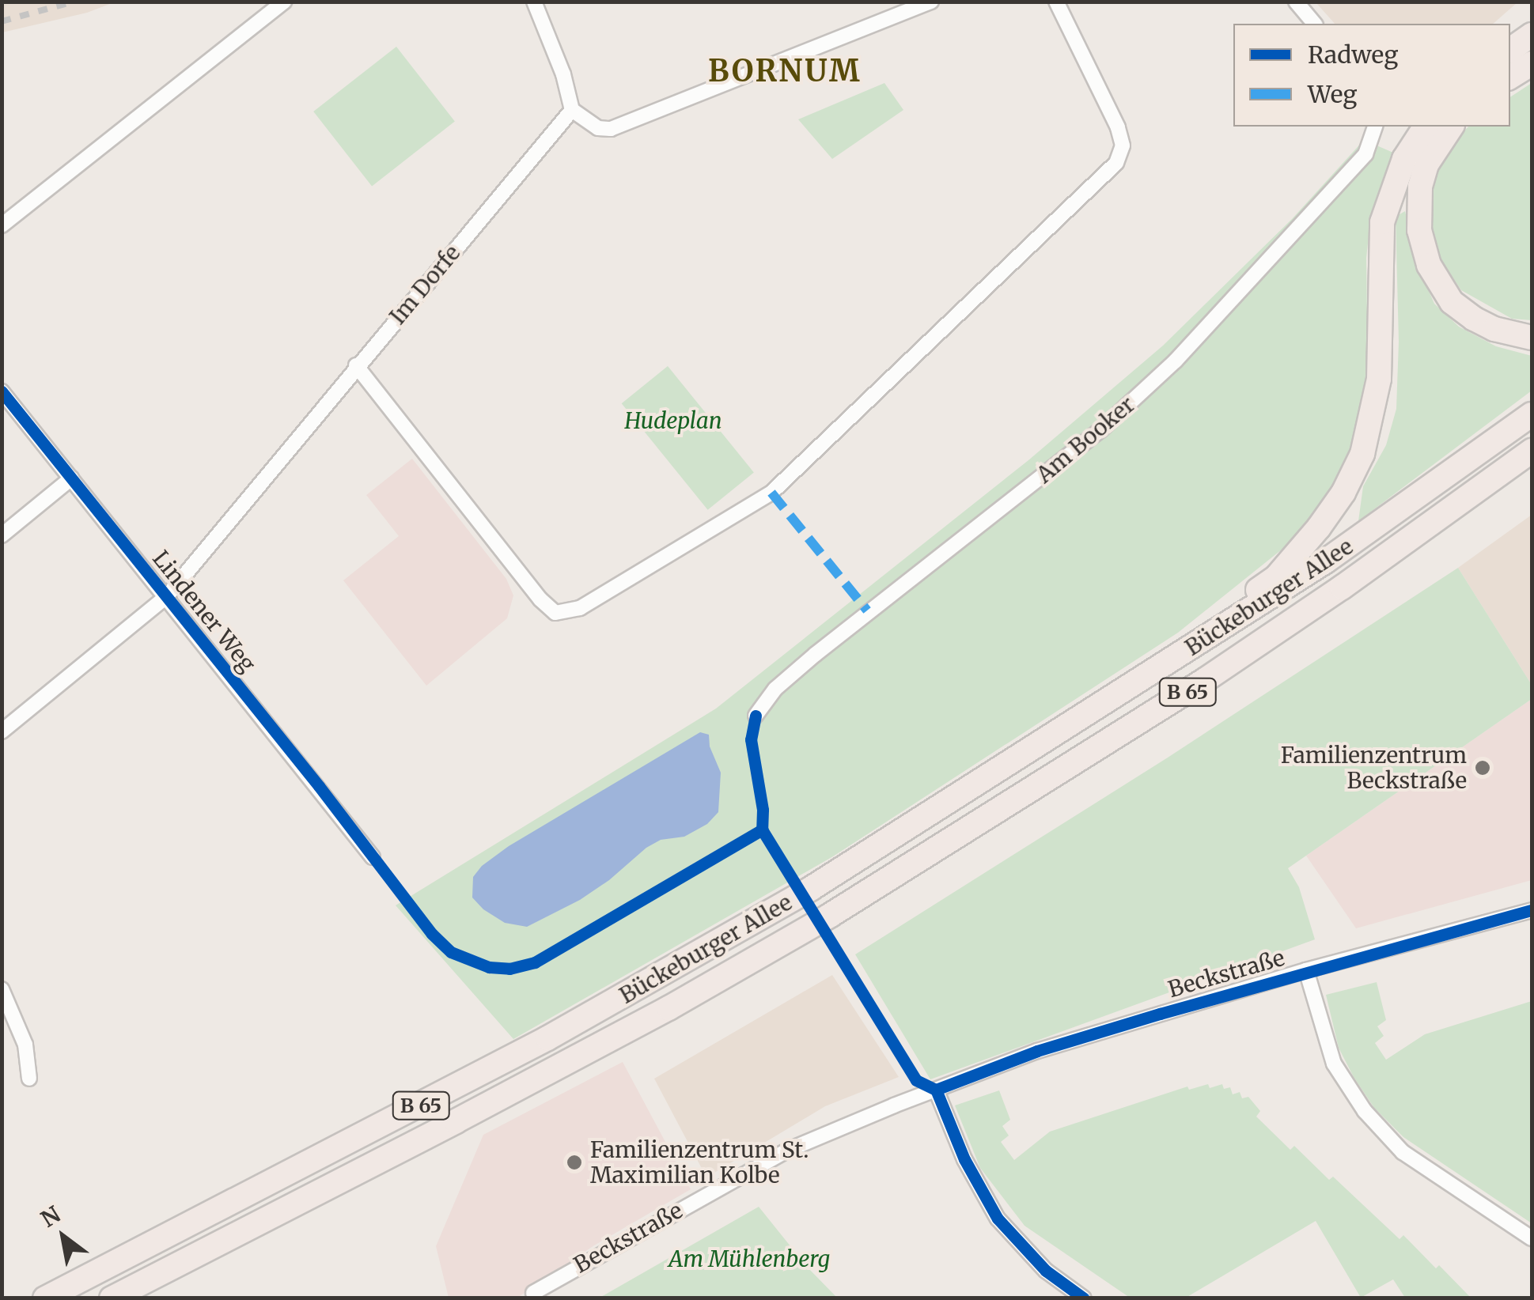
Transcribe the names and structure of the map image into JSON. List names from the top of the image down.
{
  "streets": {
    "highway": ["Bückeburger Allee", "B 65"],
    "street": [
      "Im Dorfe",
      "Am Booker",
      "Lindener Weg",
      "Beckstraße"
    ]
  },
  "crossings": [
    ["Im Dorfe", "Lindener Weg"]
  ],
  "districts": ["BORNUM"],
  "parks": ["Hudeplan", "Am Mühlenberg"],
  "places": ["Familienzentrum Beckstraße", "Familienzentrum St. Maximilian Kolbe"],
  "legend": ["Radweg", "Weg"],
  "north": "top left"
}
